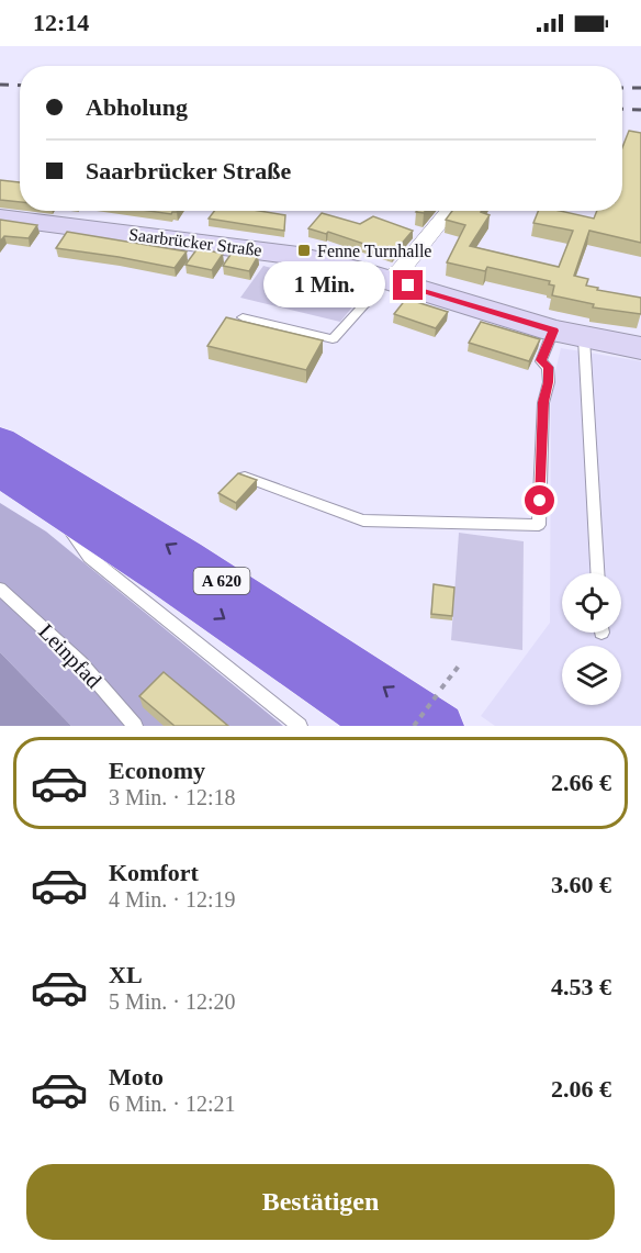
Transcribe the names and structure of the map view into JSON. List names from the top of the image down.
{
  "streets": {
    "highway": ["A 620"],
    "street": ["Saarbrücker Straße"],
    "lane": ["Leinpfad"]
  },
  "places": {
    "transit": ["Fenne Turnhalle"]
  },
  "page": {
    "status": "12:14",
    "banner": ["Abholung", "Saarbrücker Straße"],
    "bubble": "1 Min.",
    "list": [
      {
        "name": "Economy",
        "note": "3 Min. · 12:18",
        "value": "2.66 €"
      },
      {
        "name": "Komfort",
        "note": "4 Min. · 12:19",
        "value": "3.60 €"
      },
      {
        "name": "XL",
        "note": "5 Min. · 12:20",
        "value": "4.53 €"
      },
      {
        "name": "Moto",
        "note": "6 Min. · 12:21",
        "value": "2.06 €"
      }
    ],
    "buttons": "Bestätigen"
  }
}
